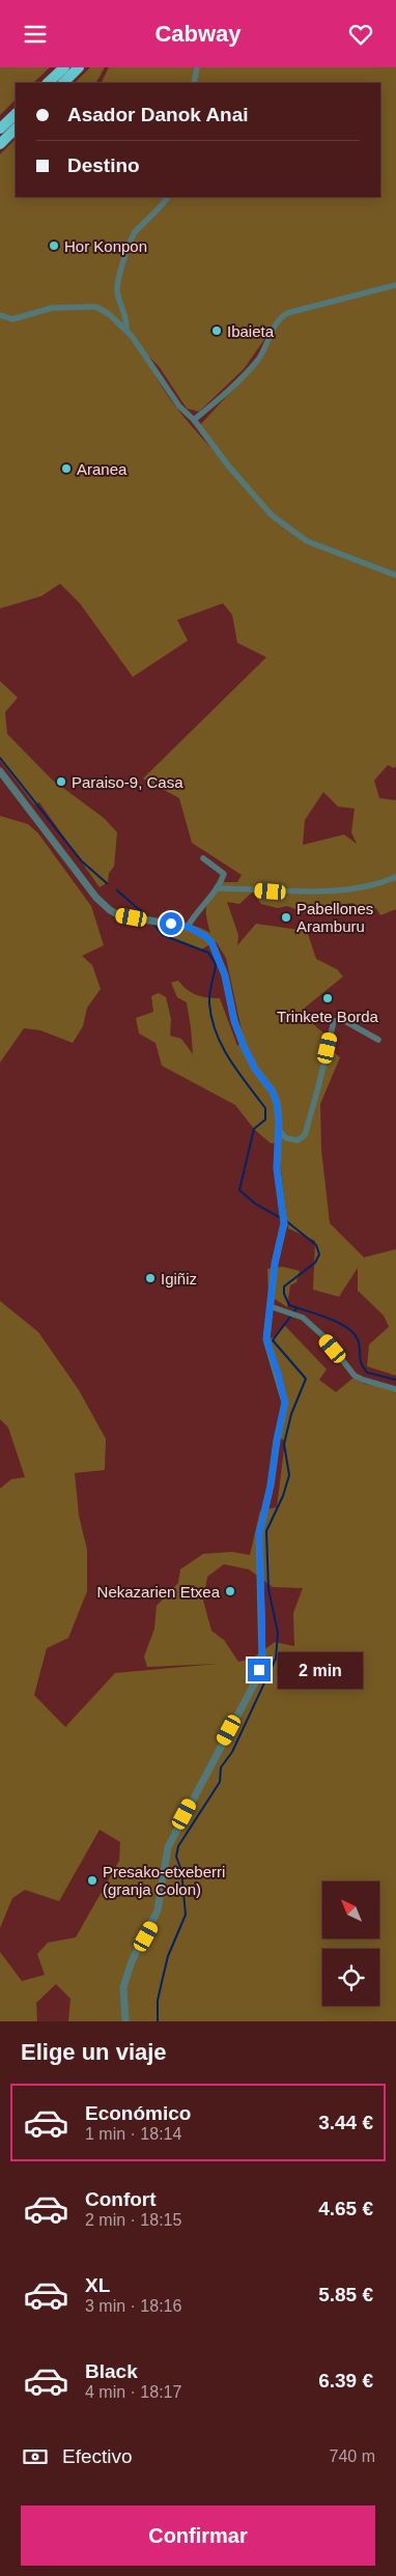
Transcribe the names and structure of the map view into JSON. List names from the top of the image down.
{
  "places": [
    "Hor Konpon",
    "Ibaieta",
    "Aranea",
    "Paraiso-9, Casa",
    "Pabellones Aramburu",
    "Trinkete Borda",
    "Igiñiz",
    "Nekazarien Etxea",
    "Presako-etxeberri (granja Colon)"
  ],
  "north": "top left",
  "page": {
    "header": "Cabway",
    "banner": ["Asador Danok Anai", "Destino"],
    "bubble": "2 min",
    "heading": "Elige un viaje",
    "list": [
      {
        "name": "Económico",
        "note": "1 min · 18:14",
        "value": "3.44 €"
      },
      {
        "name": "Confort",
        "note": "2 min · 18:15",
        "value": "4.65 €"
      },
      {
        "name": "XL",
        "note": "3 min · 18:16",
        "value": "5.85 €"
      },
      {
        "name": "Black",
        "note": "4 min · 18:17",
        "value": "6.39 €"
      }
    ],
    "pay": ["Efectivo", "740 m"],
    "buttons": "Confirmar"
  }
}
